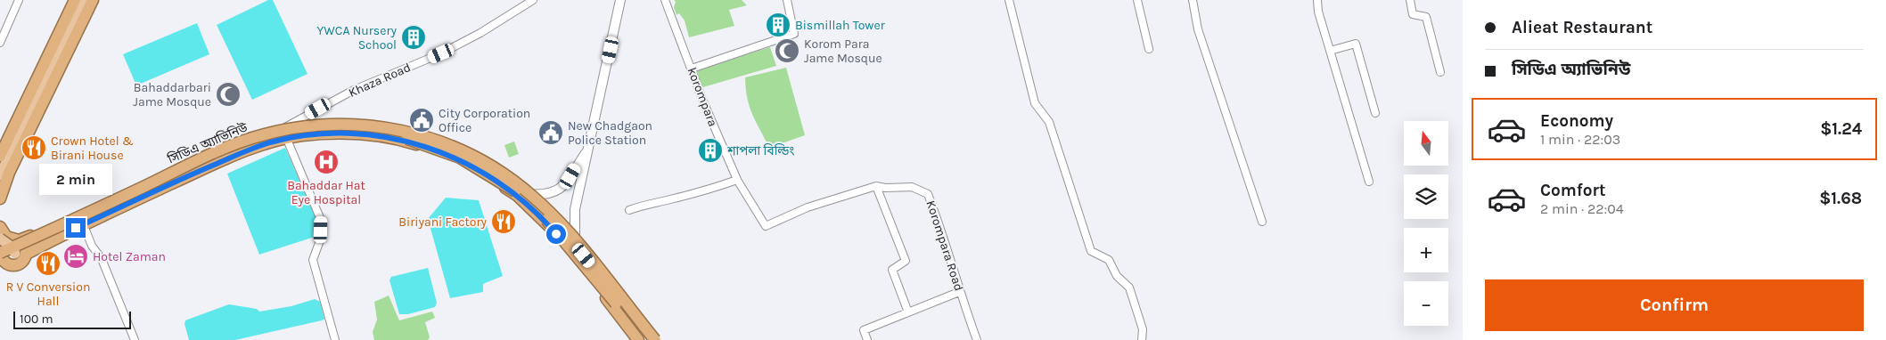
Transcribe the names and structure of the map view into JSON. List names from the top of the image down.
{
  "streets": {
    "highway": ["সিডিএ অ্যাভিনিউ"],
    "street": ["Khaza Road", "korompara", "Korompara Road"]
  },
  "crossings": [
    ["Khaza Road", "সিডিএ অ্যাভিনিউ"],
    ["korompara", "Korompara Road"]
  ],
  "places": {
    "building": ["Bismillah Tower", "YWCA Nursery School", "শাপলা বিল্ডিং"],
    "mosque": ["Korom Para Jame Mosque", "Bahaddarbari Jame Mosque"],
    "public building": ["City Corporation Office", "New Chadgaon Police Station"],
    "restaurant": ["Crown Hotel & Birani House", "Biriyani Factory", "R V Conversion Hall"],
    "hospital": ["Bahaddar Hat Eye Hospital"],
    "hotel": ["Hotel Zaman"]
  },
  "scale_bar": "100 m",
  "north": "top",
  "page": {
    "banner": ["Alieat Restaurant", "সিডিএ অ্যাভিনিউ"],
    "list": [
      {
        "name": "Economy",
        "note": "1 min · 22:03",
        "value": "$1.24"
      },
      {
        "name": "Comfort",
        "note": "2 min · 22:04",
        "value": "$1.68"
      }
    ],
    "map_buttons": ["+", "−"],
    "bubble": "2 min",
    "buttons": "Confirm",
    "scale": "100 m"
  }
}
